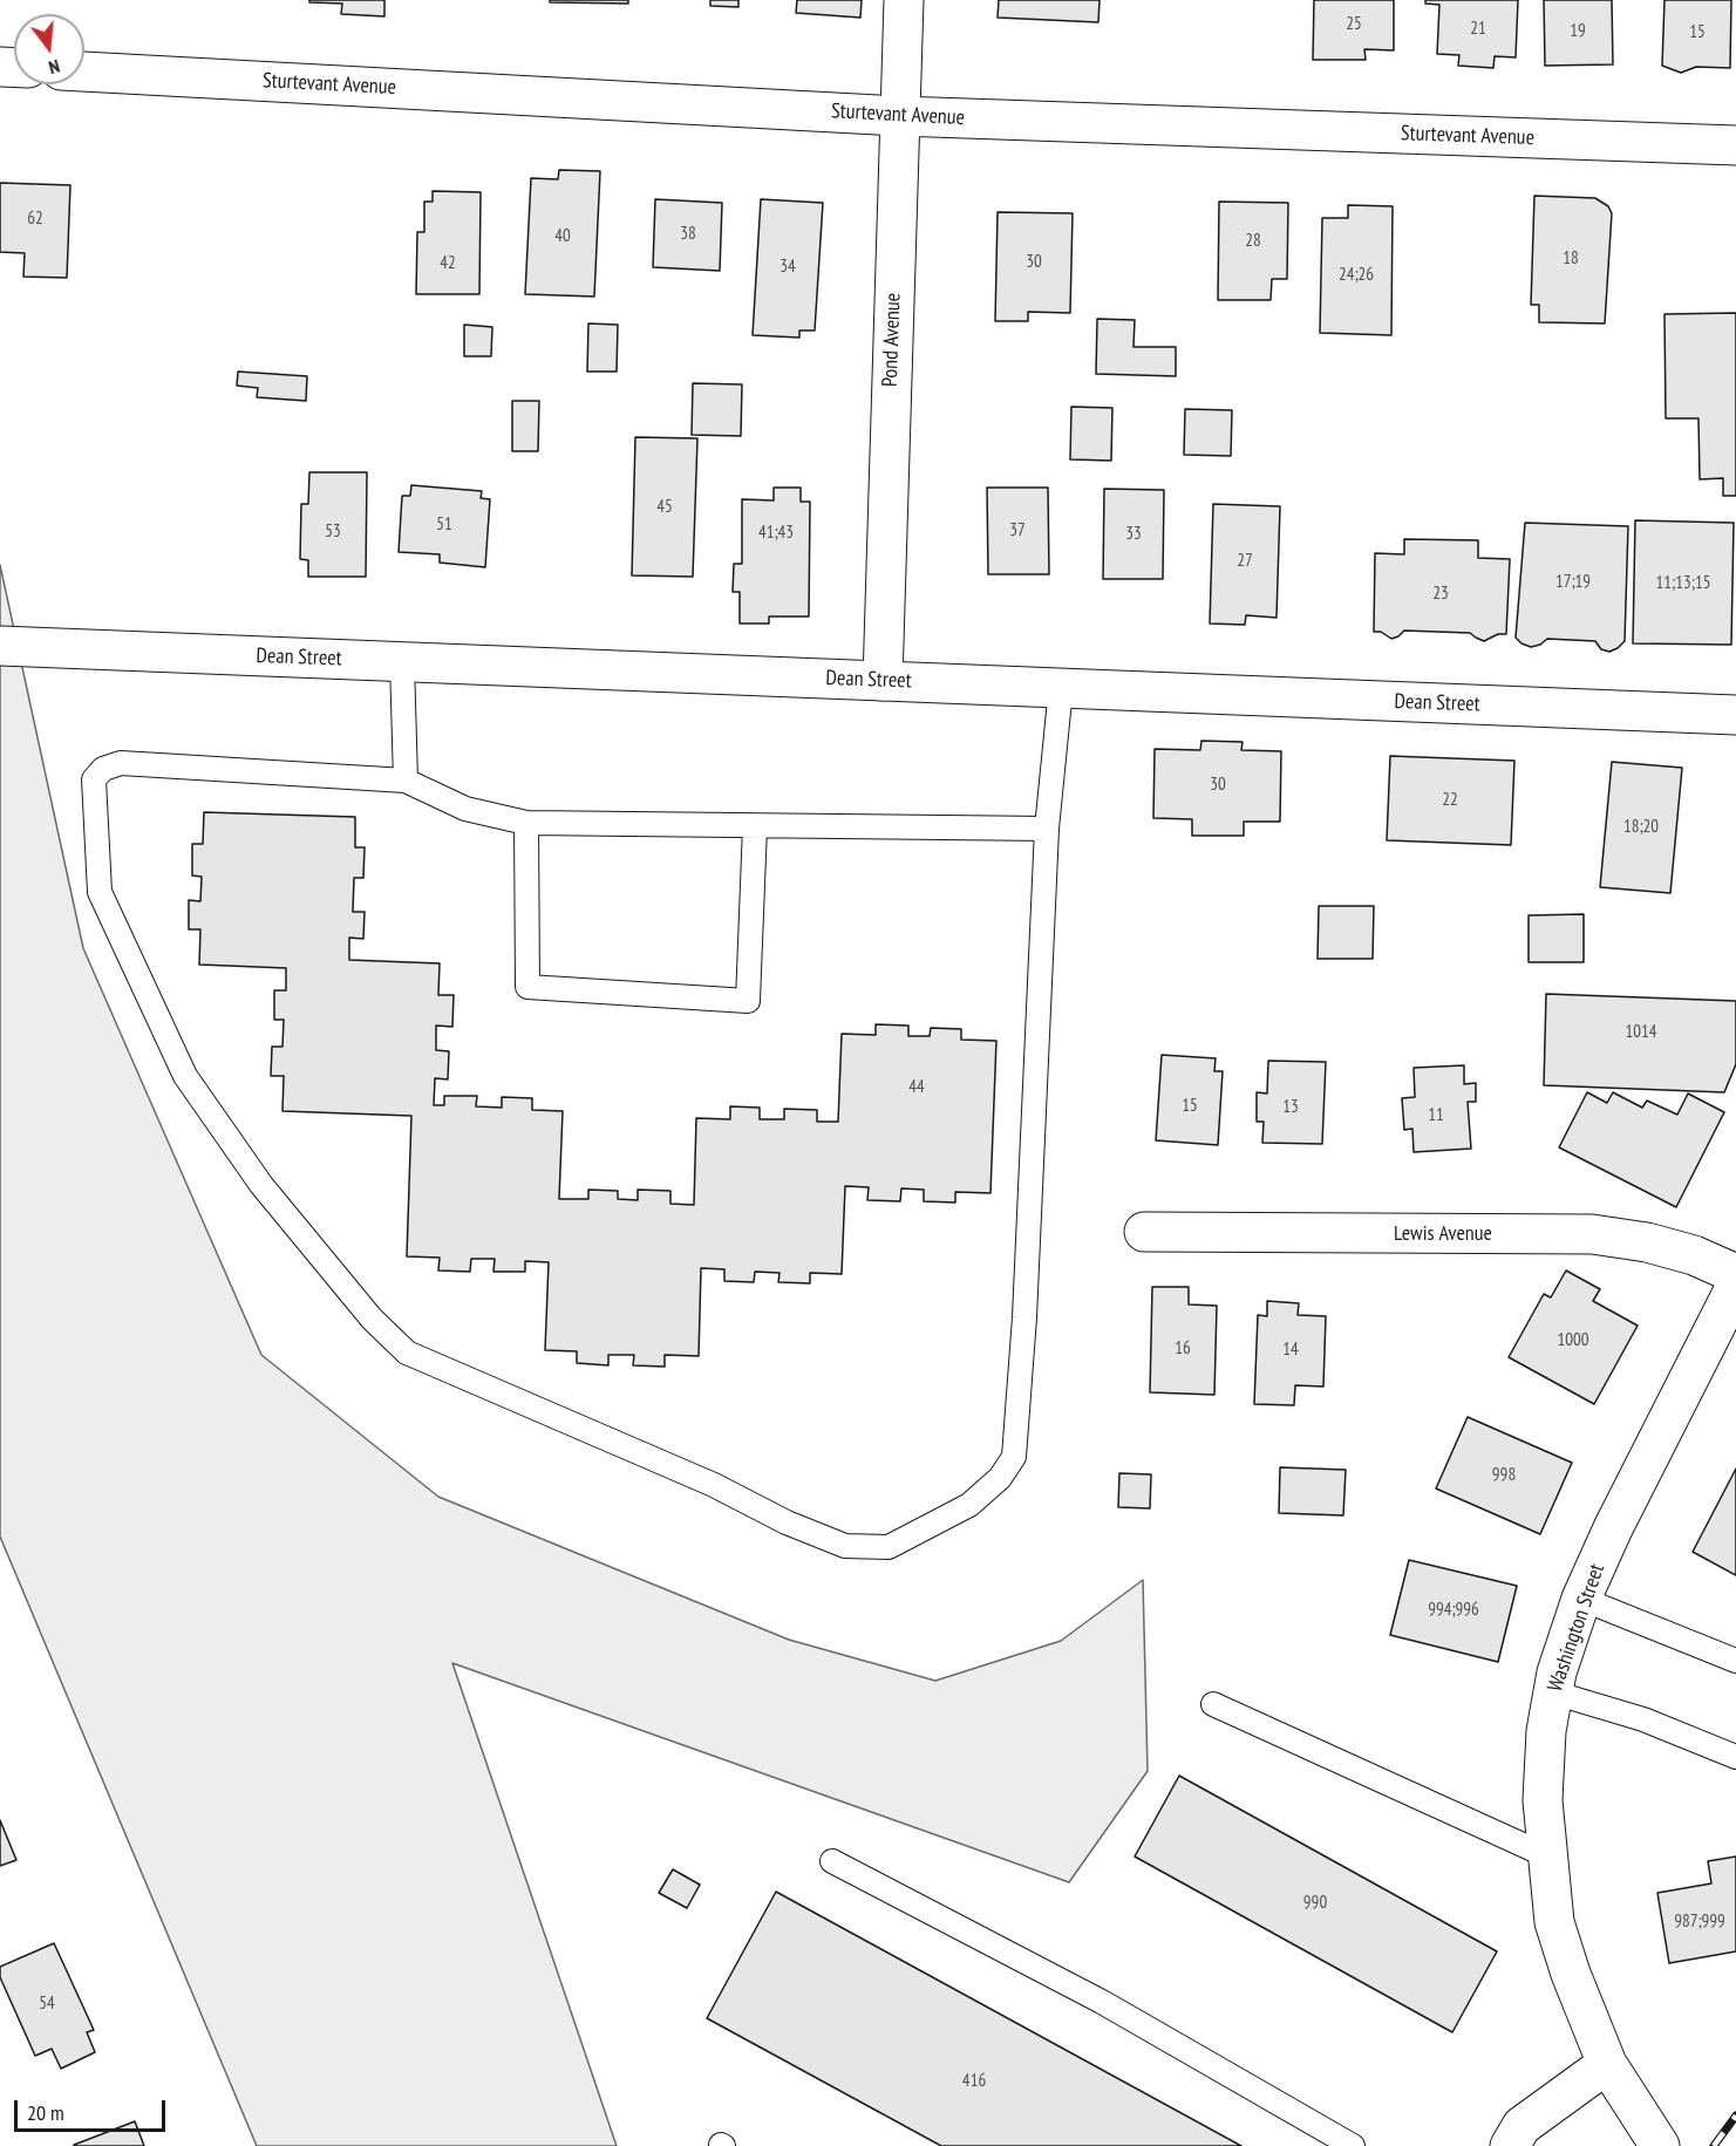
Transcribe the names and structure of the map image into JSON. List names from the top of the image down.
{
  "streets": {
    "street": [
      "Sturtevant Avenue",
      "Pond Avenue",
      "Dean Street",
      "Lewis Avenue",
      "Washington Street"
    ]
  },
  "crossings": [
    ["Sturtevant Avenue", "Pond Avenue"],
    ["Pond Avenue", "Dean Street"]
  ],
  "house_numbers": [
    "25",
    "21",
    "19",
    "15",
    "62",
    "38",
    "40",
    "28",
    "18",
    "30",
    "42",
    "34",
    "24;26",
    "45",
    "51",
    "37",
    "53",
    "41;43",
    "33",
    "27",
    "17;19",
    "11;13;15",
    "23",
    "30",
    "22",
    "18;20",
    "1014",
    "44",
    "15",
    "13",
    "11",
    "1000",
    "16",
    "14",
    "998",
    "994;996",
    "990",
    "987;999",
    "54",
    "416"
  ],
  "scale_bar": "20 m",
  "north": "bottom"
}
